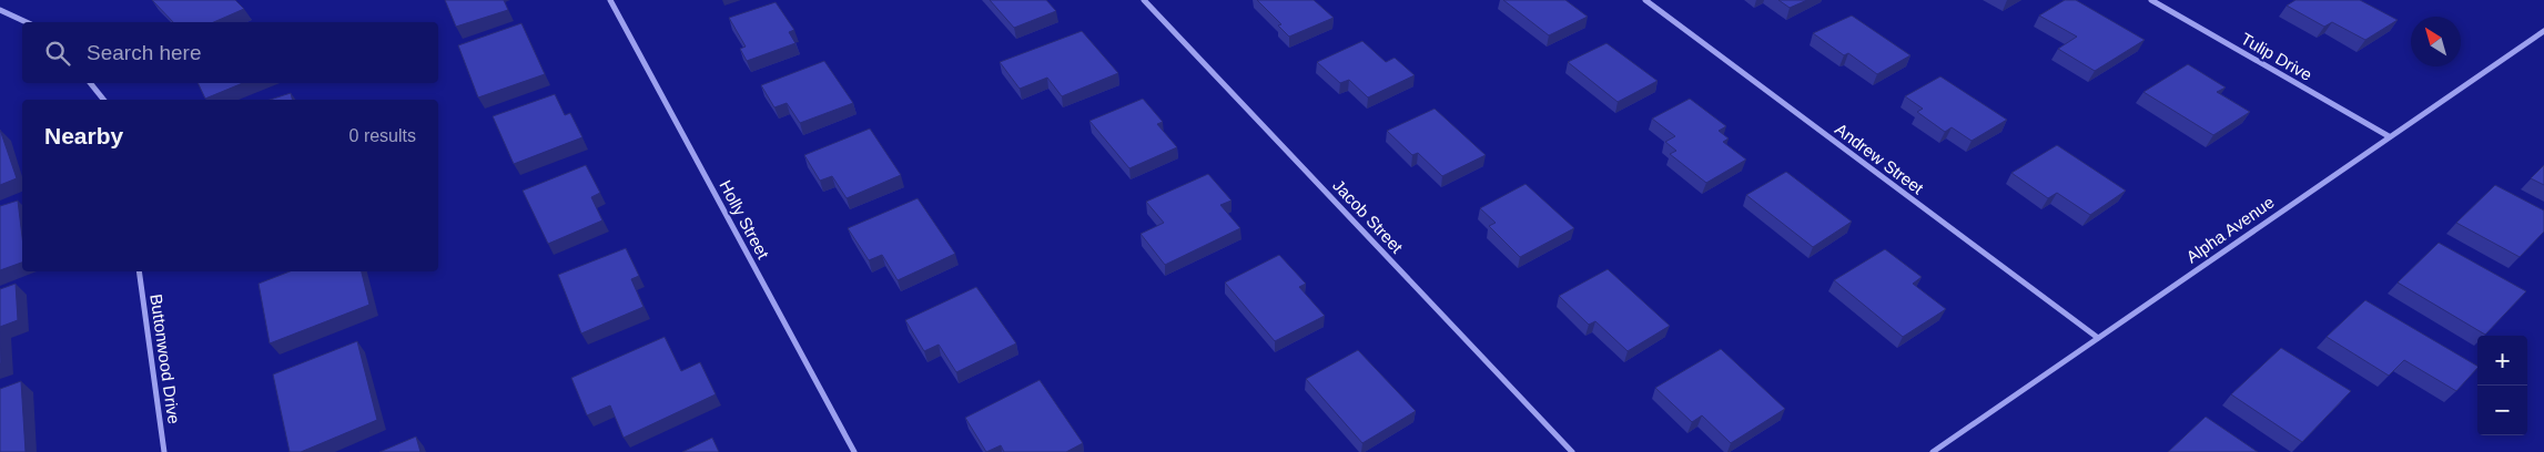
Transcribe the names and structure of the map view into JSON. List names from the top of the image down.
{
  "streets": {
    "street": [
      "Tulip Drive",
      "Andrew Street",
      "Jacob Street",
      "Holly Street",
      "Alpha Avenue",
      "Buttonwood Drive"
    ]
  },
  "crossings": [
    ["Tulip Drive", "Alpha Avenue"],
    ["Andrew Street", "Alpha Avenue"]
  ],
  "north": "top left",
  "page": {
    "search": "Search here",
    "heading": ["Nearby", "0 results"],
    "map_buttons": ["+", "−"]
  }
}
